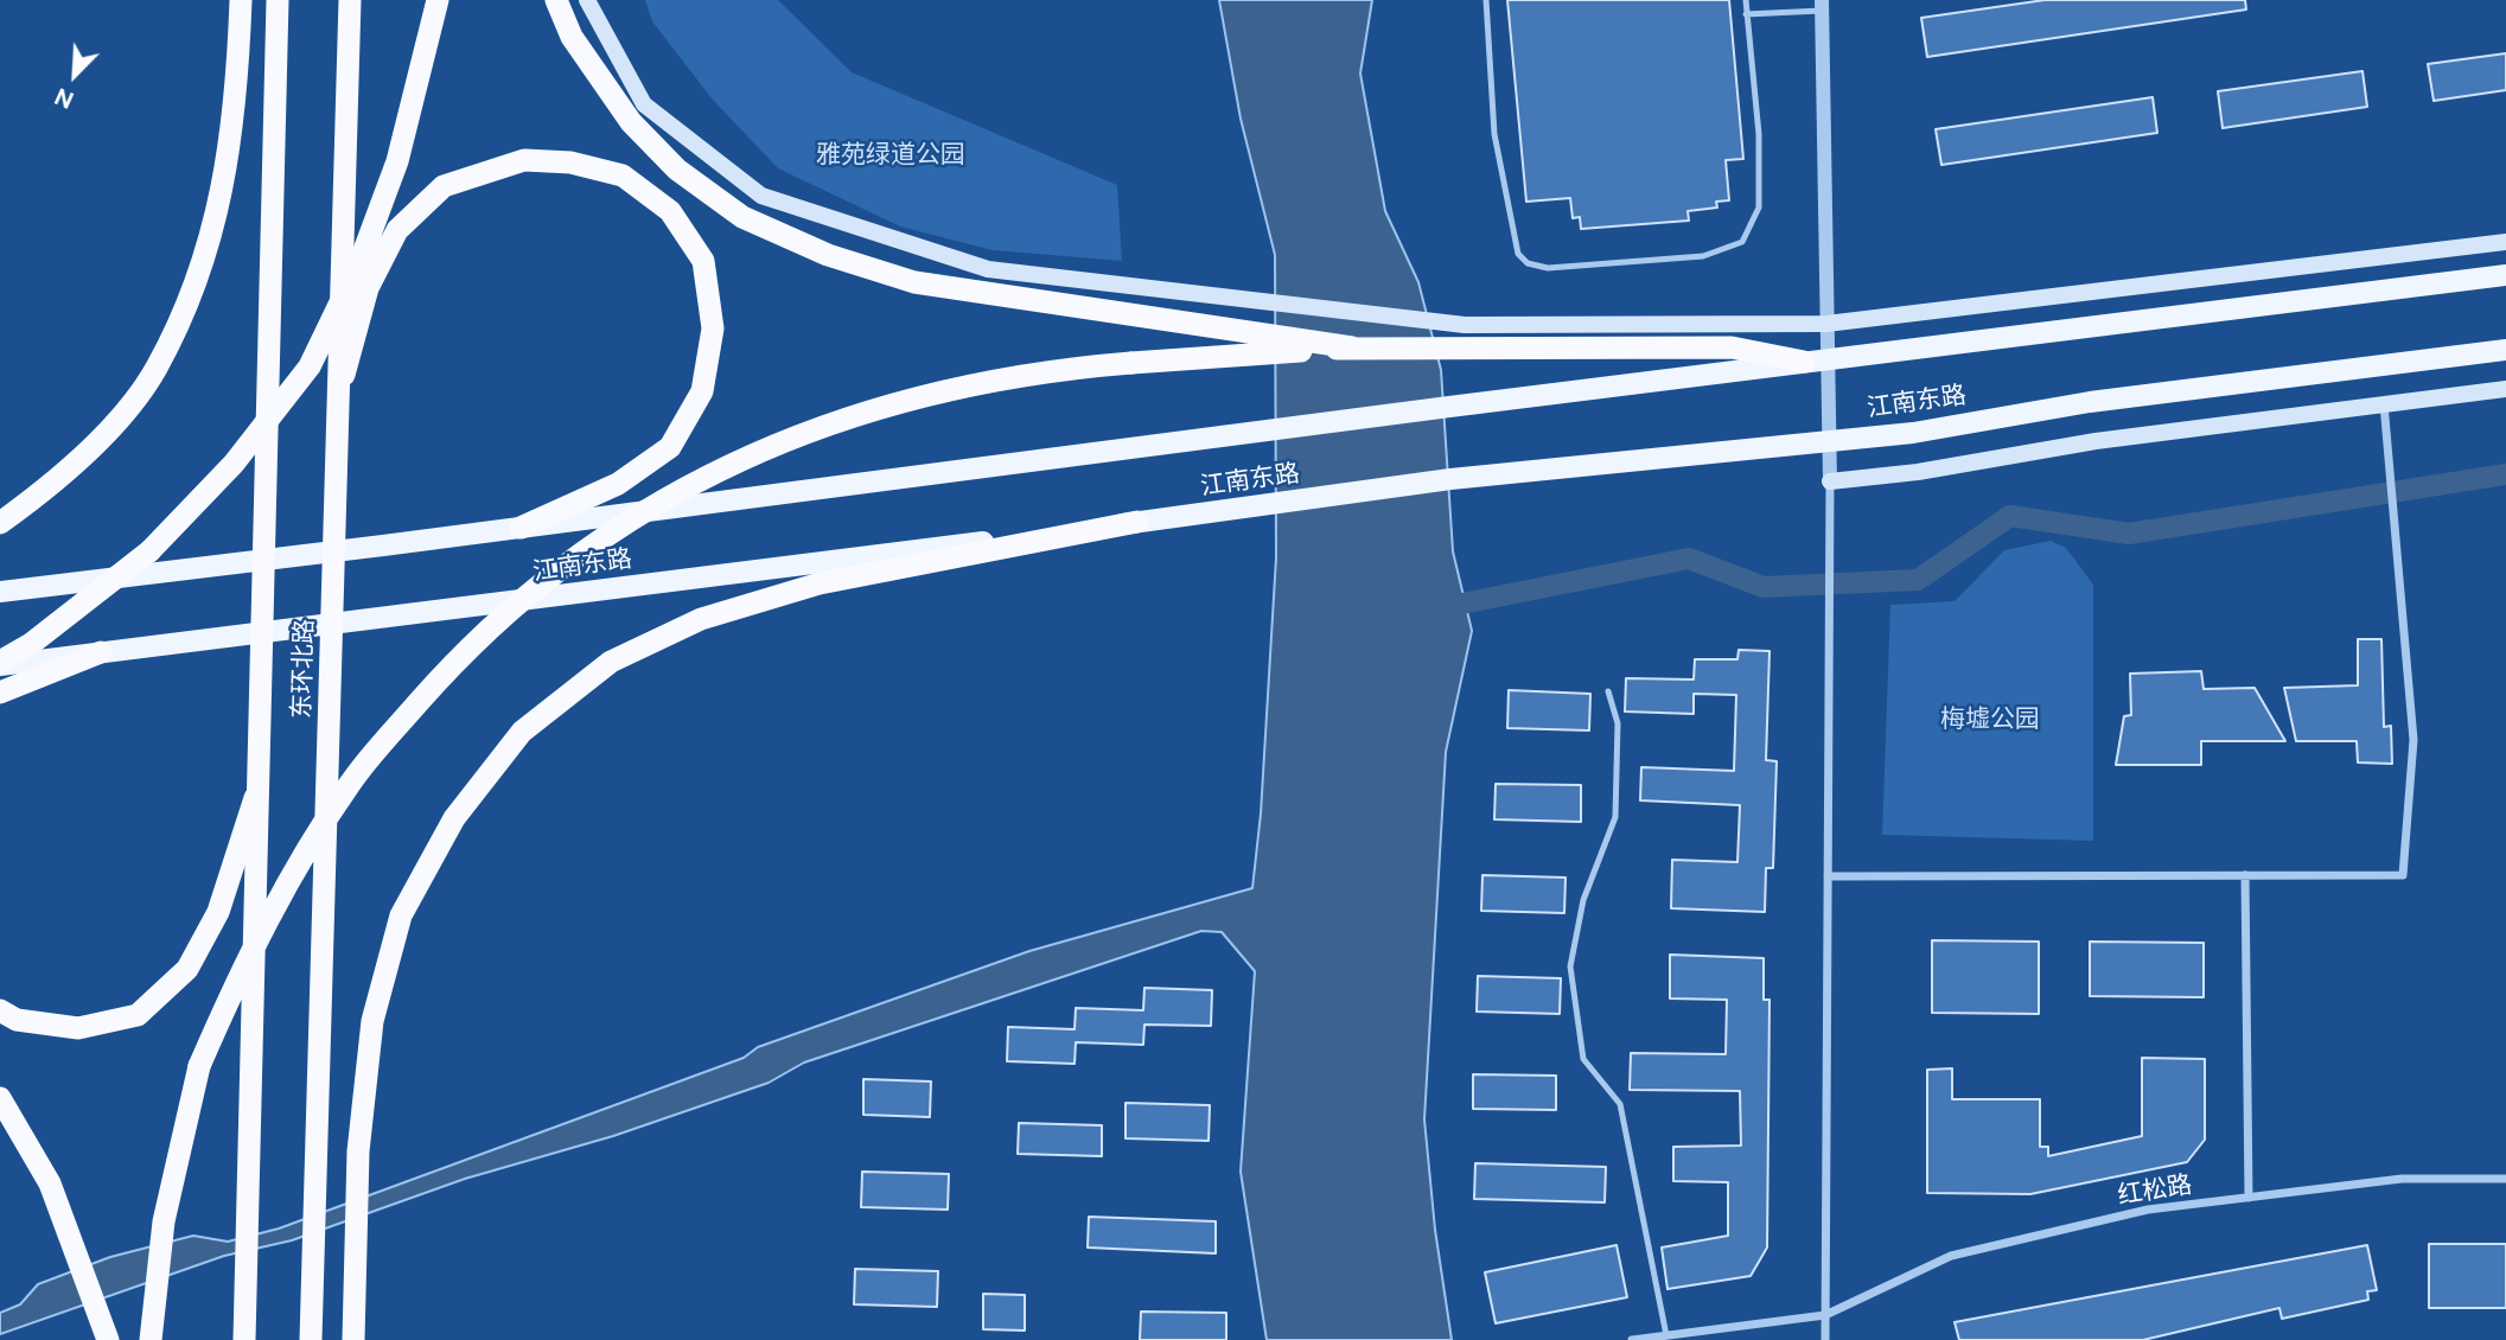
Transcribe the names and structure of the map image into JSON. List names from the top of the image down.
{
  "streets": {
    "highway": ["东环北路"],
    "main road": ["江南东路"],
    "street": ["红松路"]
  },
  "parks": ["雅苑绿道公园", "梅墟公园"],
  "north": "bottom left"
}
